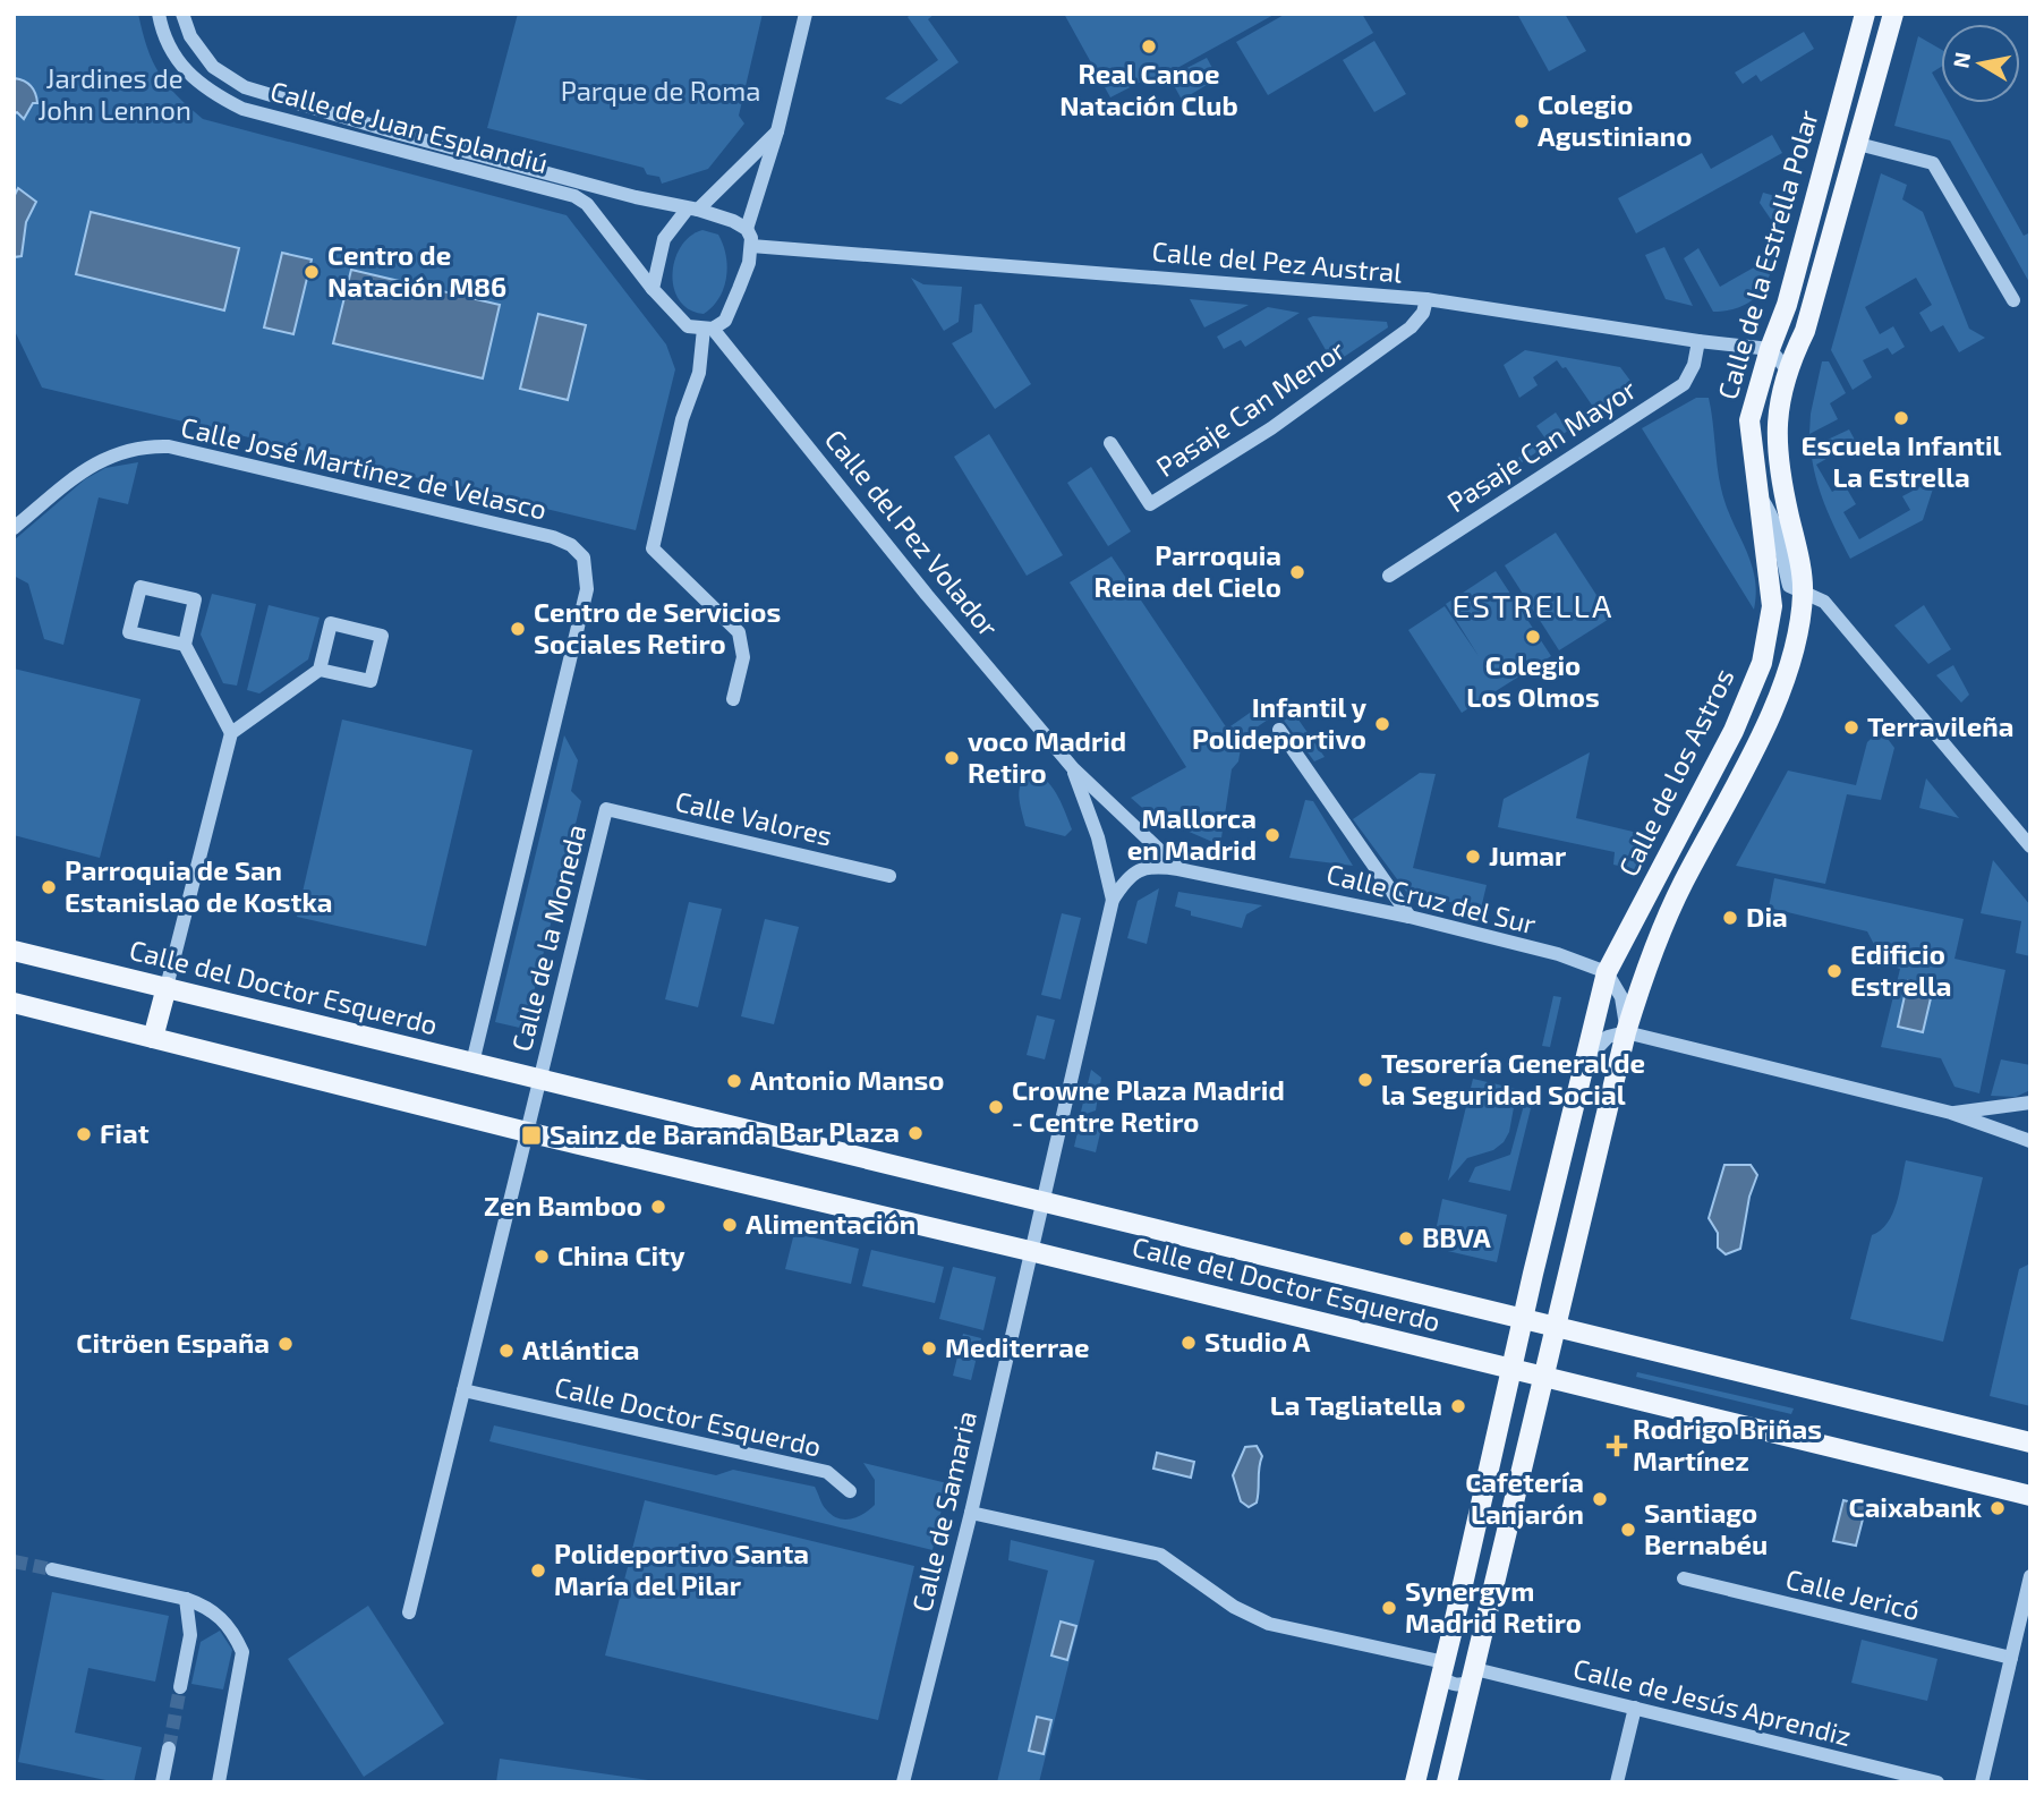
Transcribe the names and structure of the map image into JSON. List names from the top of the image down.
{
  "streets": {
    "main road": ["Calle de la Estrella Polar", "Calle de los Astros", "Calle del Doctor Esquerdo"],
    "street": [
      "Calle de Juan Esplandiú",
      "Calle del Pez Austral",
      "Pasaje Can Menor",
      "Pasaje Can Mayor",
      "Calle José Martínez de Velasco",
      "Calle del Pez Volador",
      "Calle Valores",
      "Calle Cruz del Sur",
      "Calle de la Moneda",
      "Calle Doctor Esquerdo",
      "Calle de Samaria",
      "Calle Jericó",
      "Calle de Jesús Aprendiz"
    ]
  },
  "crossings": [
    ["Calle de Juan Esplandiú", "Calle del Pez Austral"],
    ["Calle de Juan Esplandiú", "Calle del Pez Volador"],
    ["Calle de la Estrella Polar", "Calle del Pez Austral"],
    ["Calle de la Estrella Polar", "Calle de los Astros"],
    ["Calle del Pez Austral", "Pasaje Can Menor"],
    ["Calle del Pez Austral", "Pasaje Can Mayor"],
    ["Calle del Pez Austral", "Calle del Pez Volador"],
    ["Calle José Martínez de Velasco", "Calle del Doctor Esquerdo"],
    ["Calle del Pez Volador", "Calle Cruz del Sur"],
    ["Calle del Pez Volador", "Calle del Doctor Esquerdo"],
    ["Calle del Pez Volador", "Calle de Samaria"],
    ["Calle de los Astros", "Calle Cruz del Sur"],
    ["Calle de los Astros", "Calle del Doctor Esquerdo"],
    ["Calle Valores", "Calle de la Moneda"],
    ["Calle de la Moneda", "Calle del Doctor Esquerdo"],
    ["Calle del Doctor Esquerdo", "Calle de Samaria"],
    ["Calle de Samaria", "Calle de Jesús Aprendiz"]
  ],
  "districts": ["ESTRELLA"],
  "parks": ["Jardines de John Lennon", "Parque de Roma"],
  "places": {
    "other": [
      "Real Canoe Natación Club",
      "Colegio Agustiniano",
      "Centro de Natación M86",
      "Escuela Infantil La Estrella",
      "Parroquia Reina del Cielo",
      "Centro de Servicios Sociales Retiro",
      "Colegio Los Olmos",
      "Infantil y Polideportivo",
      "Terravileña",
      "voco Madrid Retiro",
      "Mallorca en Madrid",
      "Jumar",
      "Parroquia de San Estanislao de Kostka",
      "Dia",
      "Edificio Estrella",
      "Tesorería General de la Seguridad Social",
      "Antonio Manso",
      "Crowne Plaza Madrid - Centre Retiro",
      "Bar Plaza",
      "Fiat",
      "Zen Bamboo",
      "Alimentación",
      "BBVA",
      "China City",
      "Studio A",
      "Citröen España",
      "Mediterrae",
      "Atlántica",
      "La Tagliatella",
      "Cafetería Lanjarón",
      "Caixabank",
      "Santiago Bernabéu",
      "Polideportivo Santa María del Pilar",
      "Synergym Madrid Retiro"
    ],
    "transit": ["Sainz de Baranda"],
    "health": ["Rodrigo Briñas Martínez"]
  },
  "north": "left"
}
